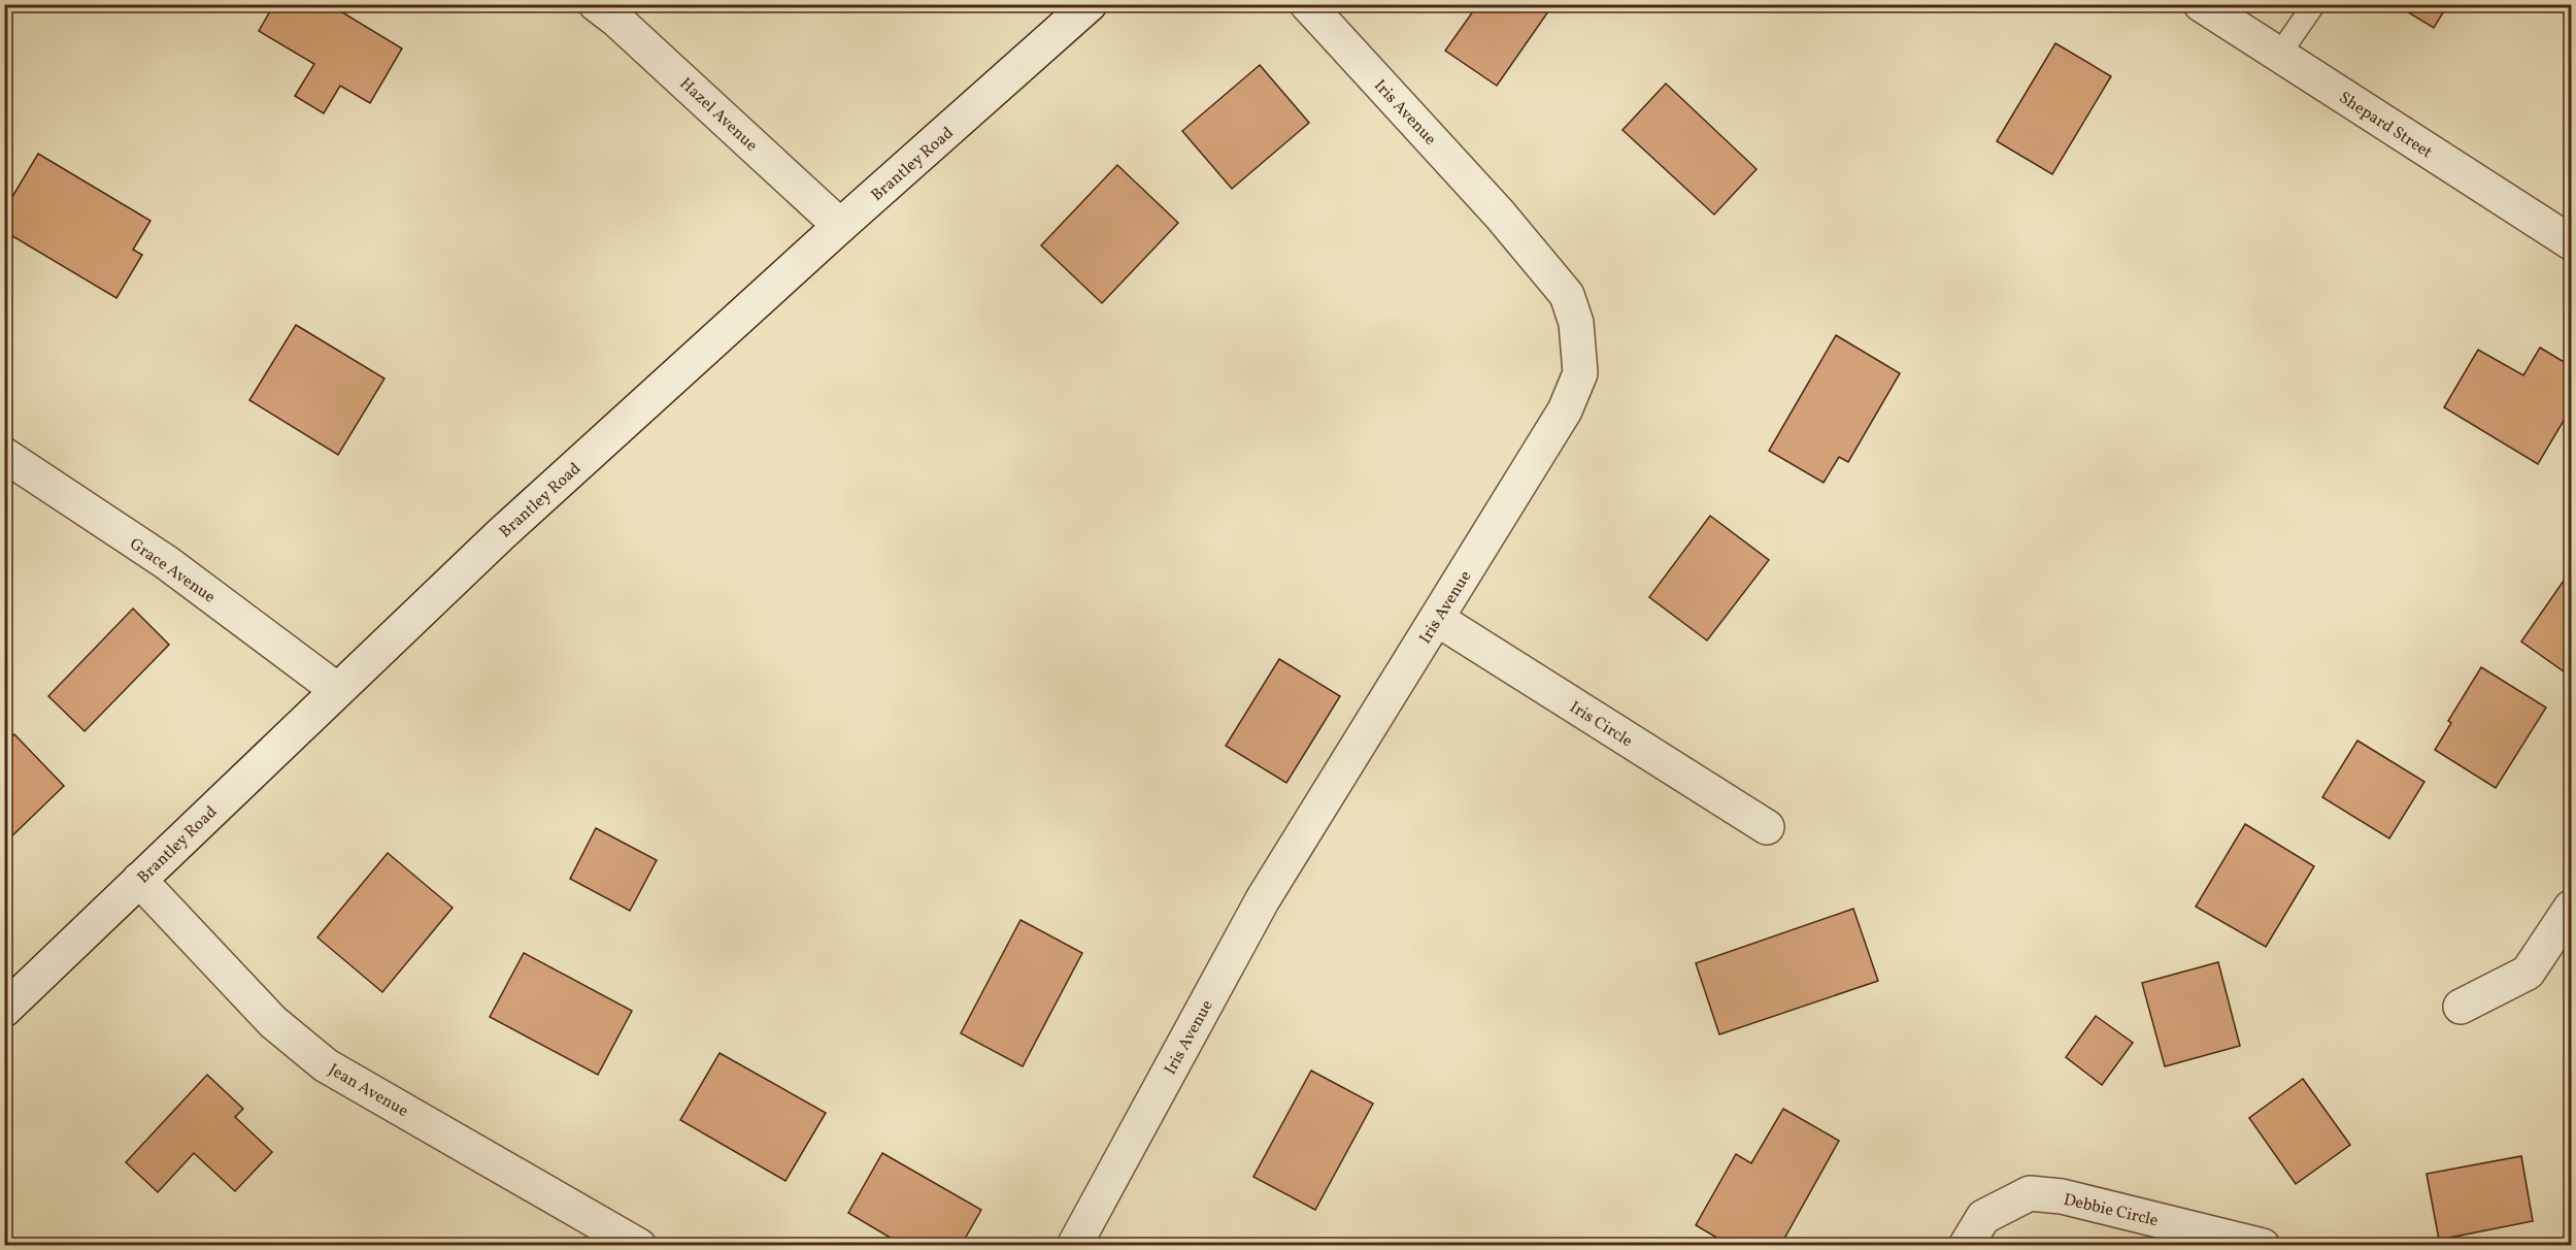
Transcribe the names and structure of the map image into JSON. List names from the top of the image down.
{
  "streets": {
    "street": [
      "Iris Avenue",
      "Hazel Avenue",
      "Shepard Street",
      "Brantley Road",
      "Grace Avenue",
      "Iris Circle",
      "Jean Avenue",
      "Debbie Circle"
    ]
  },
  "crossings": [
    ["Iris Avenue", "Iris Circle"],
    ["Hazel Avenue", "Brantley Road"],
    ["Brantley Road", "Grace Avenue"],
    ["Brantley Road", "Jean Avenue"]
  ]
}
